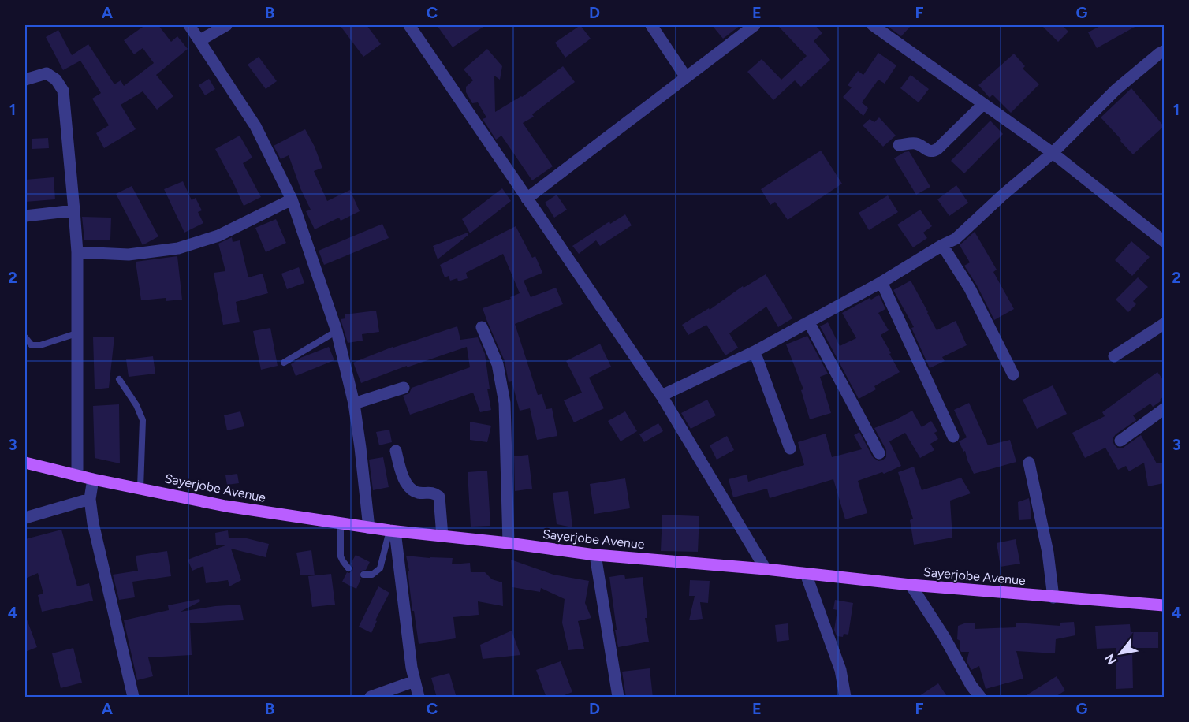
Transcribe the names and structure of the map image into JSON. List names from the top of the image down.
{
  "streets": {
    "main road": ["Sayerjobe Avenue"]
  },
  "north": "bottom left",
  "grid": {
    "columns": [
      "A",
      "B",
      "C",
      "D",
      "E",
      "F",
      "G"
    ],
    "rows": [
      "1",
      "2",
      "3",
      "4"
    ]
  }
}
